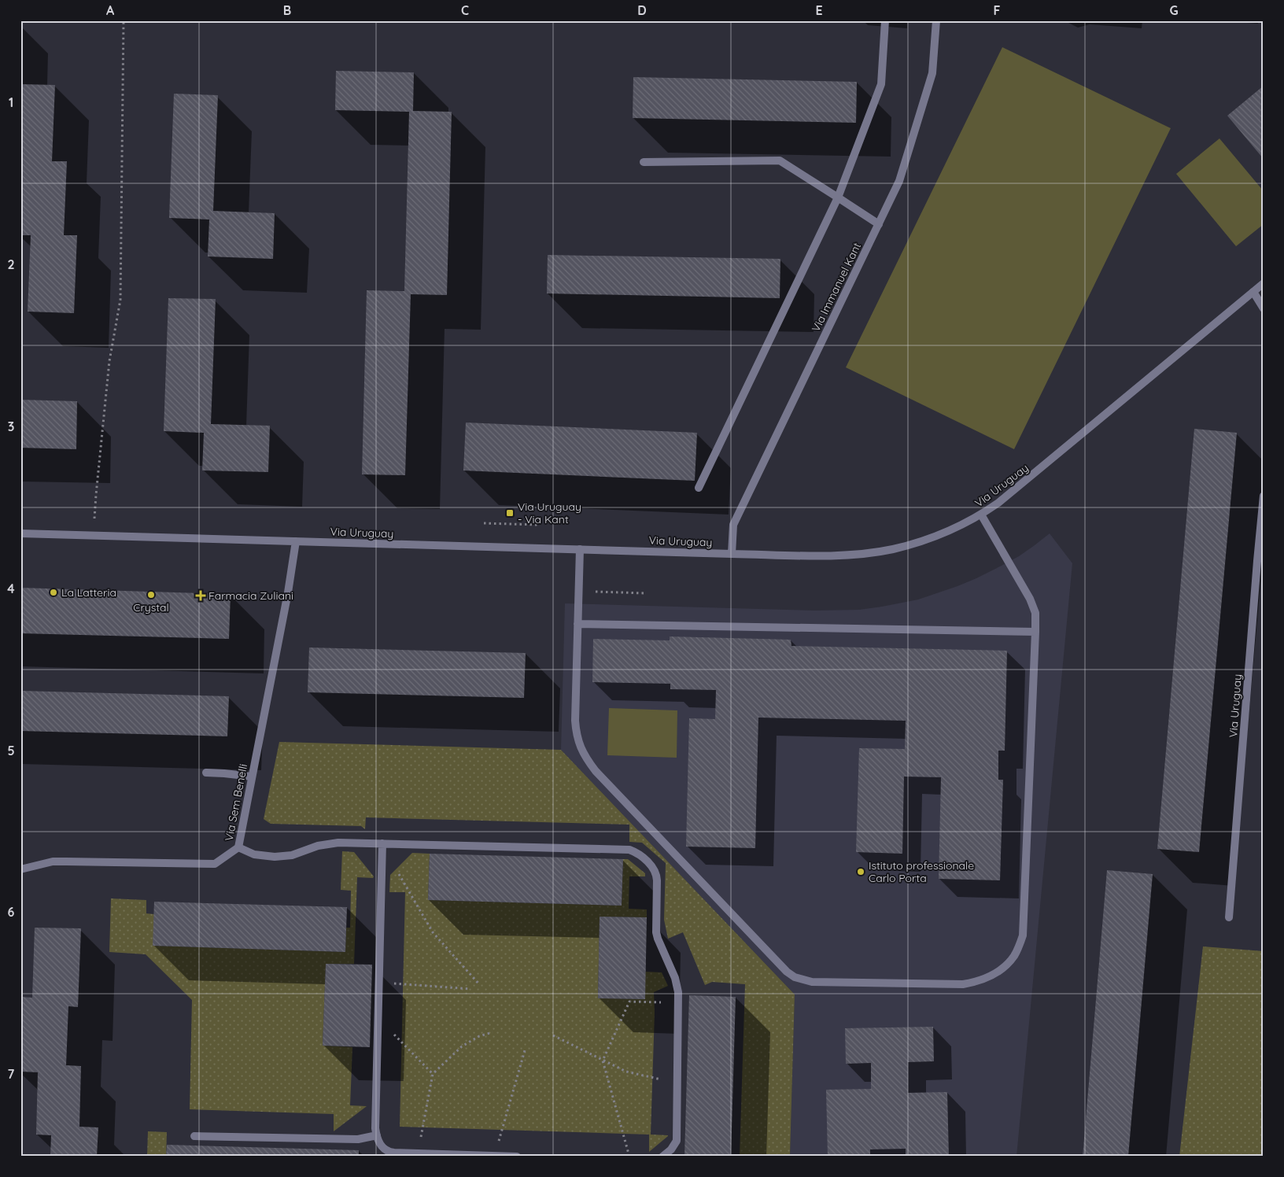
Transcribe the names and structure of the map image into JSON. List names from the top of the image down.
{
  "streets": {
    "street": ["Via Immanuel Kant", "Via Uruguay", "Via Sem Benelli"]
  },
  "crossings": [
    ["Via Immanuel Kant", "Via Uruguay"],
    ["Via Uruguay", "Via Sem Benelli"]
  ],
  "places": {
    "transit": ["Via Uruguay - Via Kant"],
    "other": ["La Latteria", "Crystal", "Istituto professionale Carlo Porta"],
    "health": ["Farmacia Zuliani"]
  },
  "grid": {
    "columns": [
      "A",
      "B",
      "C",
      "D",
      "E",
      "F",
      "G"
    ],
    "rows": [
      "1",
      "2",
      "3",
      "4",
      "5",
      "6",
      "7"
    ]
  }
}
